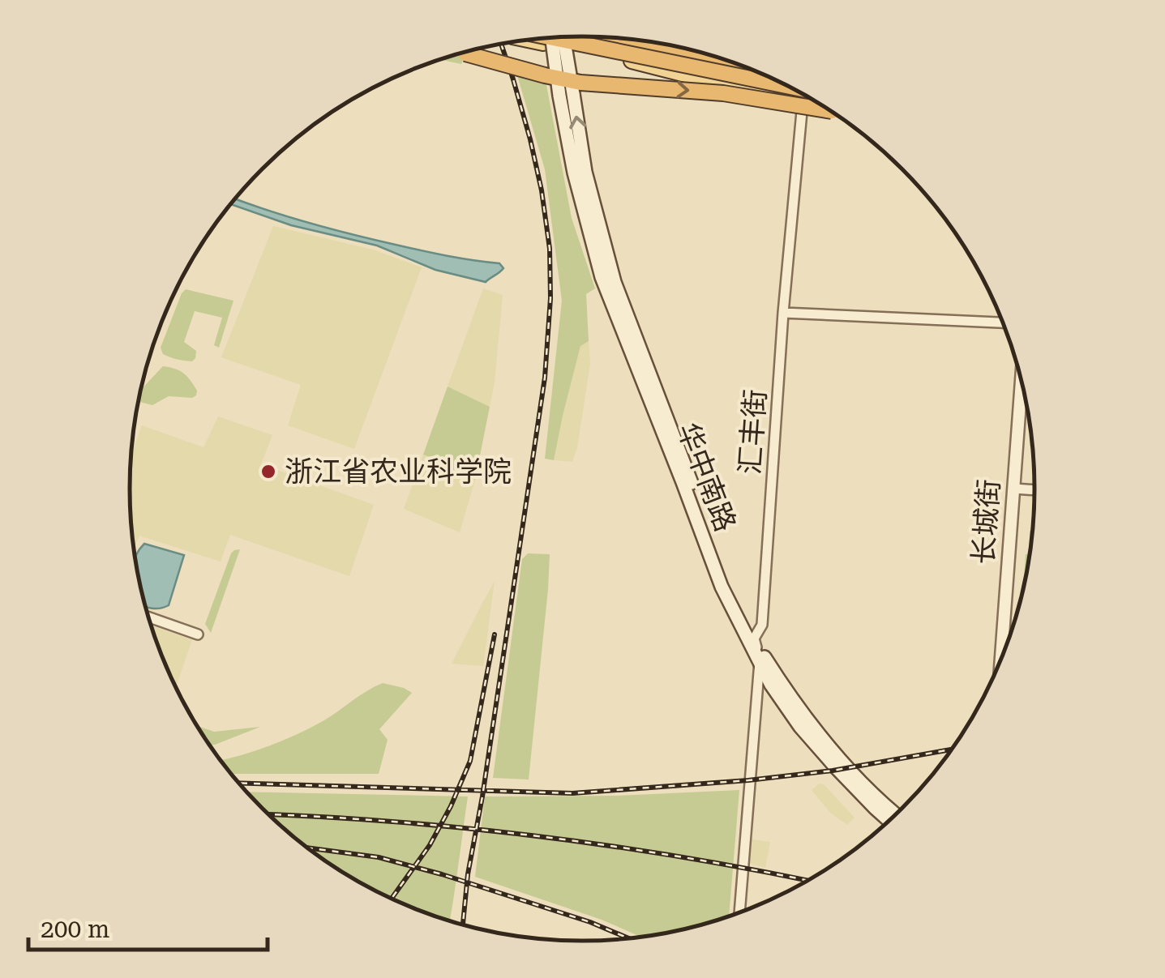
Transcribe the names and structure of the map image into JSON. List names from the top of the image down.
{
  "streets": {
    "main road": ["华中南路"],
    "street": ["汇丰街", "长城街"]
  },
  "crossings": [
    ["汇丰街", "华中南路"]
  ],
  "places": ["浙江省农业科学院"],
  "scale_bar": "200 m"
}
